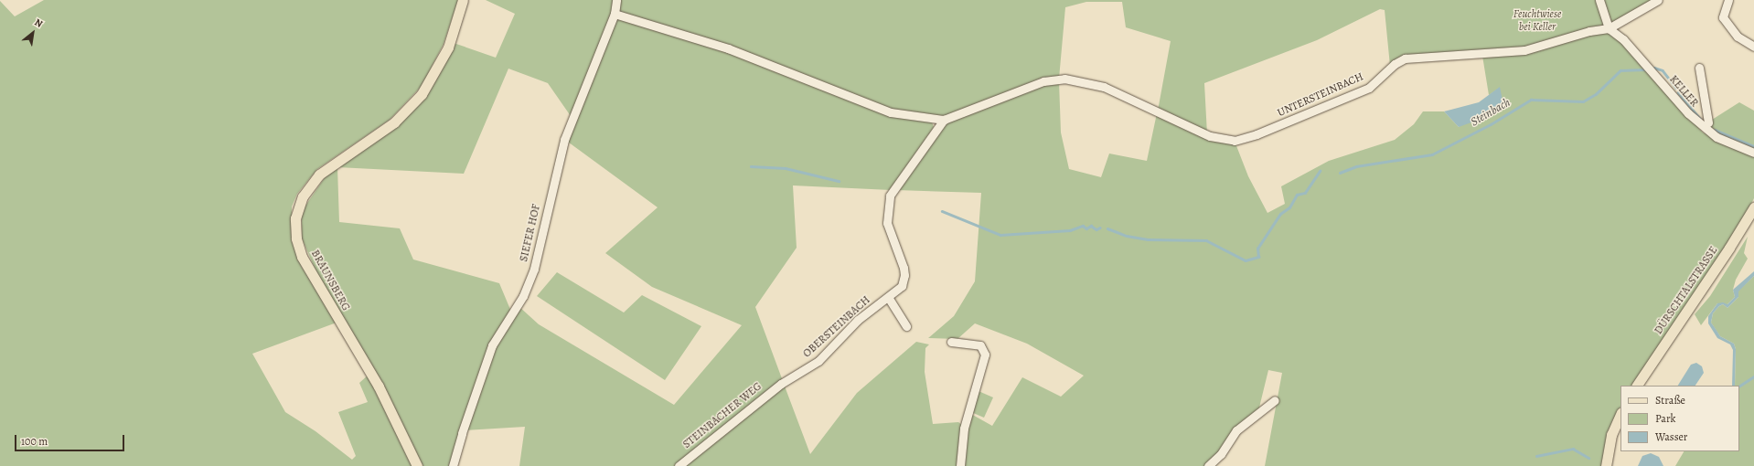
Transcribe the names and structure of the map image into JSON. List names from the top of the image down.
{
  "streets": {
    "main road": ["BRAUNSBERG", "DÜRSCHTALSTRASSE"],
    "street": [
      "KELLER",
      "UNTERSTEINBACH",
      "SIEFER HOF",
      "OBERSTEINBACH",
      "STEINBACHER WEG"
    ]
  },
  "crossings": [
    ["KELLER", "UNTERSTEINBACH"],
    ["UNTERSTEINBACH", "OBERSTEINBACH"],
    ["OBERSTEINBACH", "STEINBACHER WEG"]
  ],
  "water": ["Steinbach"],
  "parks": ["Feuchtwiese bei Keller"],
  "legend": ["Straße", "Park", "Wasser"],
  "scale_bar": "100 m",
  "north": "top right"
}
